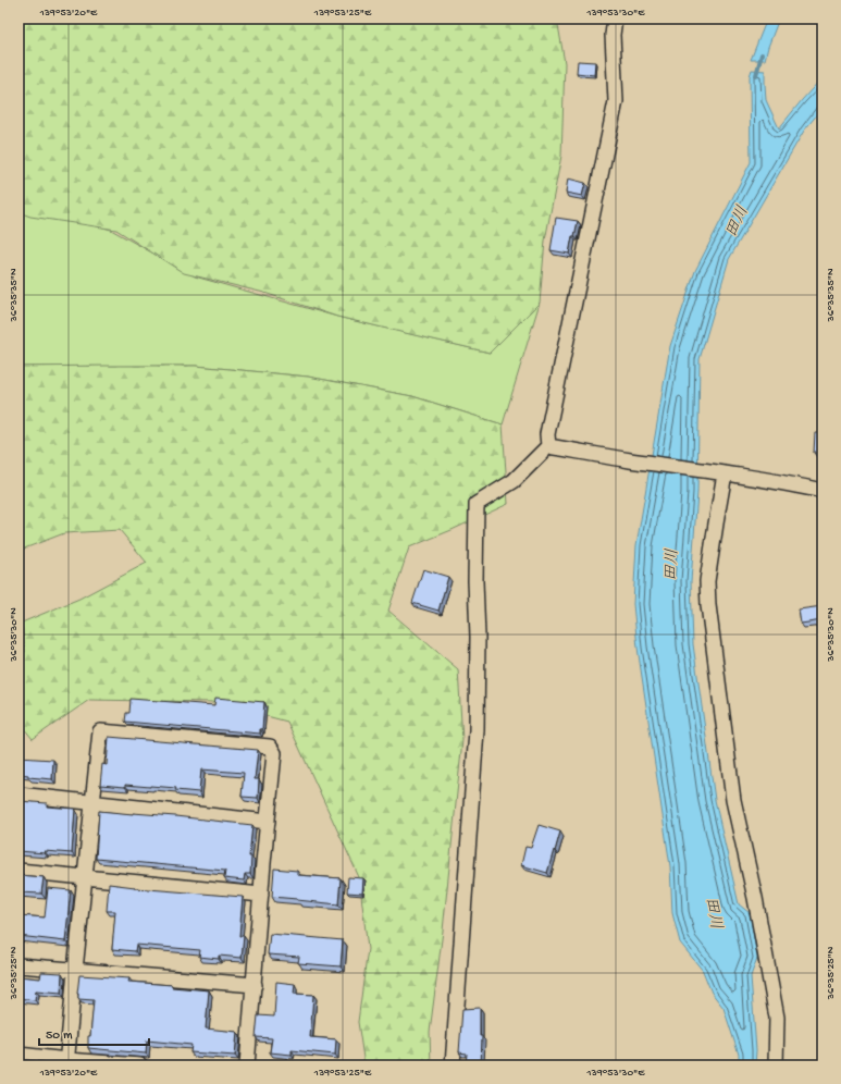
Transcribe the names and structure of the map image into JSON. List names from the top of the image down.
{
  "water": ["田川"],
  "scale_bar": "50 m",
  "coordinates": [
    "139°53'20\"E",
    "139°53'25\"E",
    "139°53'30\"E",
    "36°35'35\"N",
    "36°35'30\"N",
    "36°35'25\"N"
  ]
}
